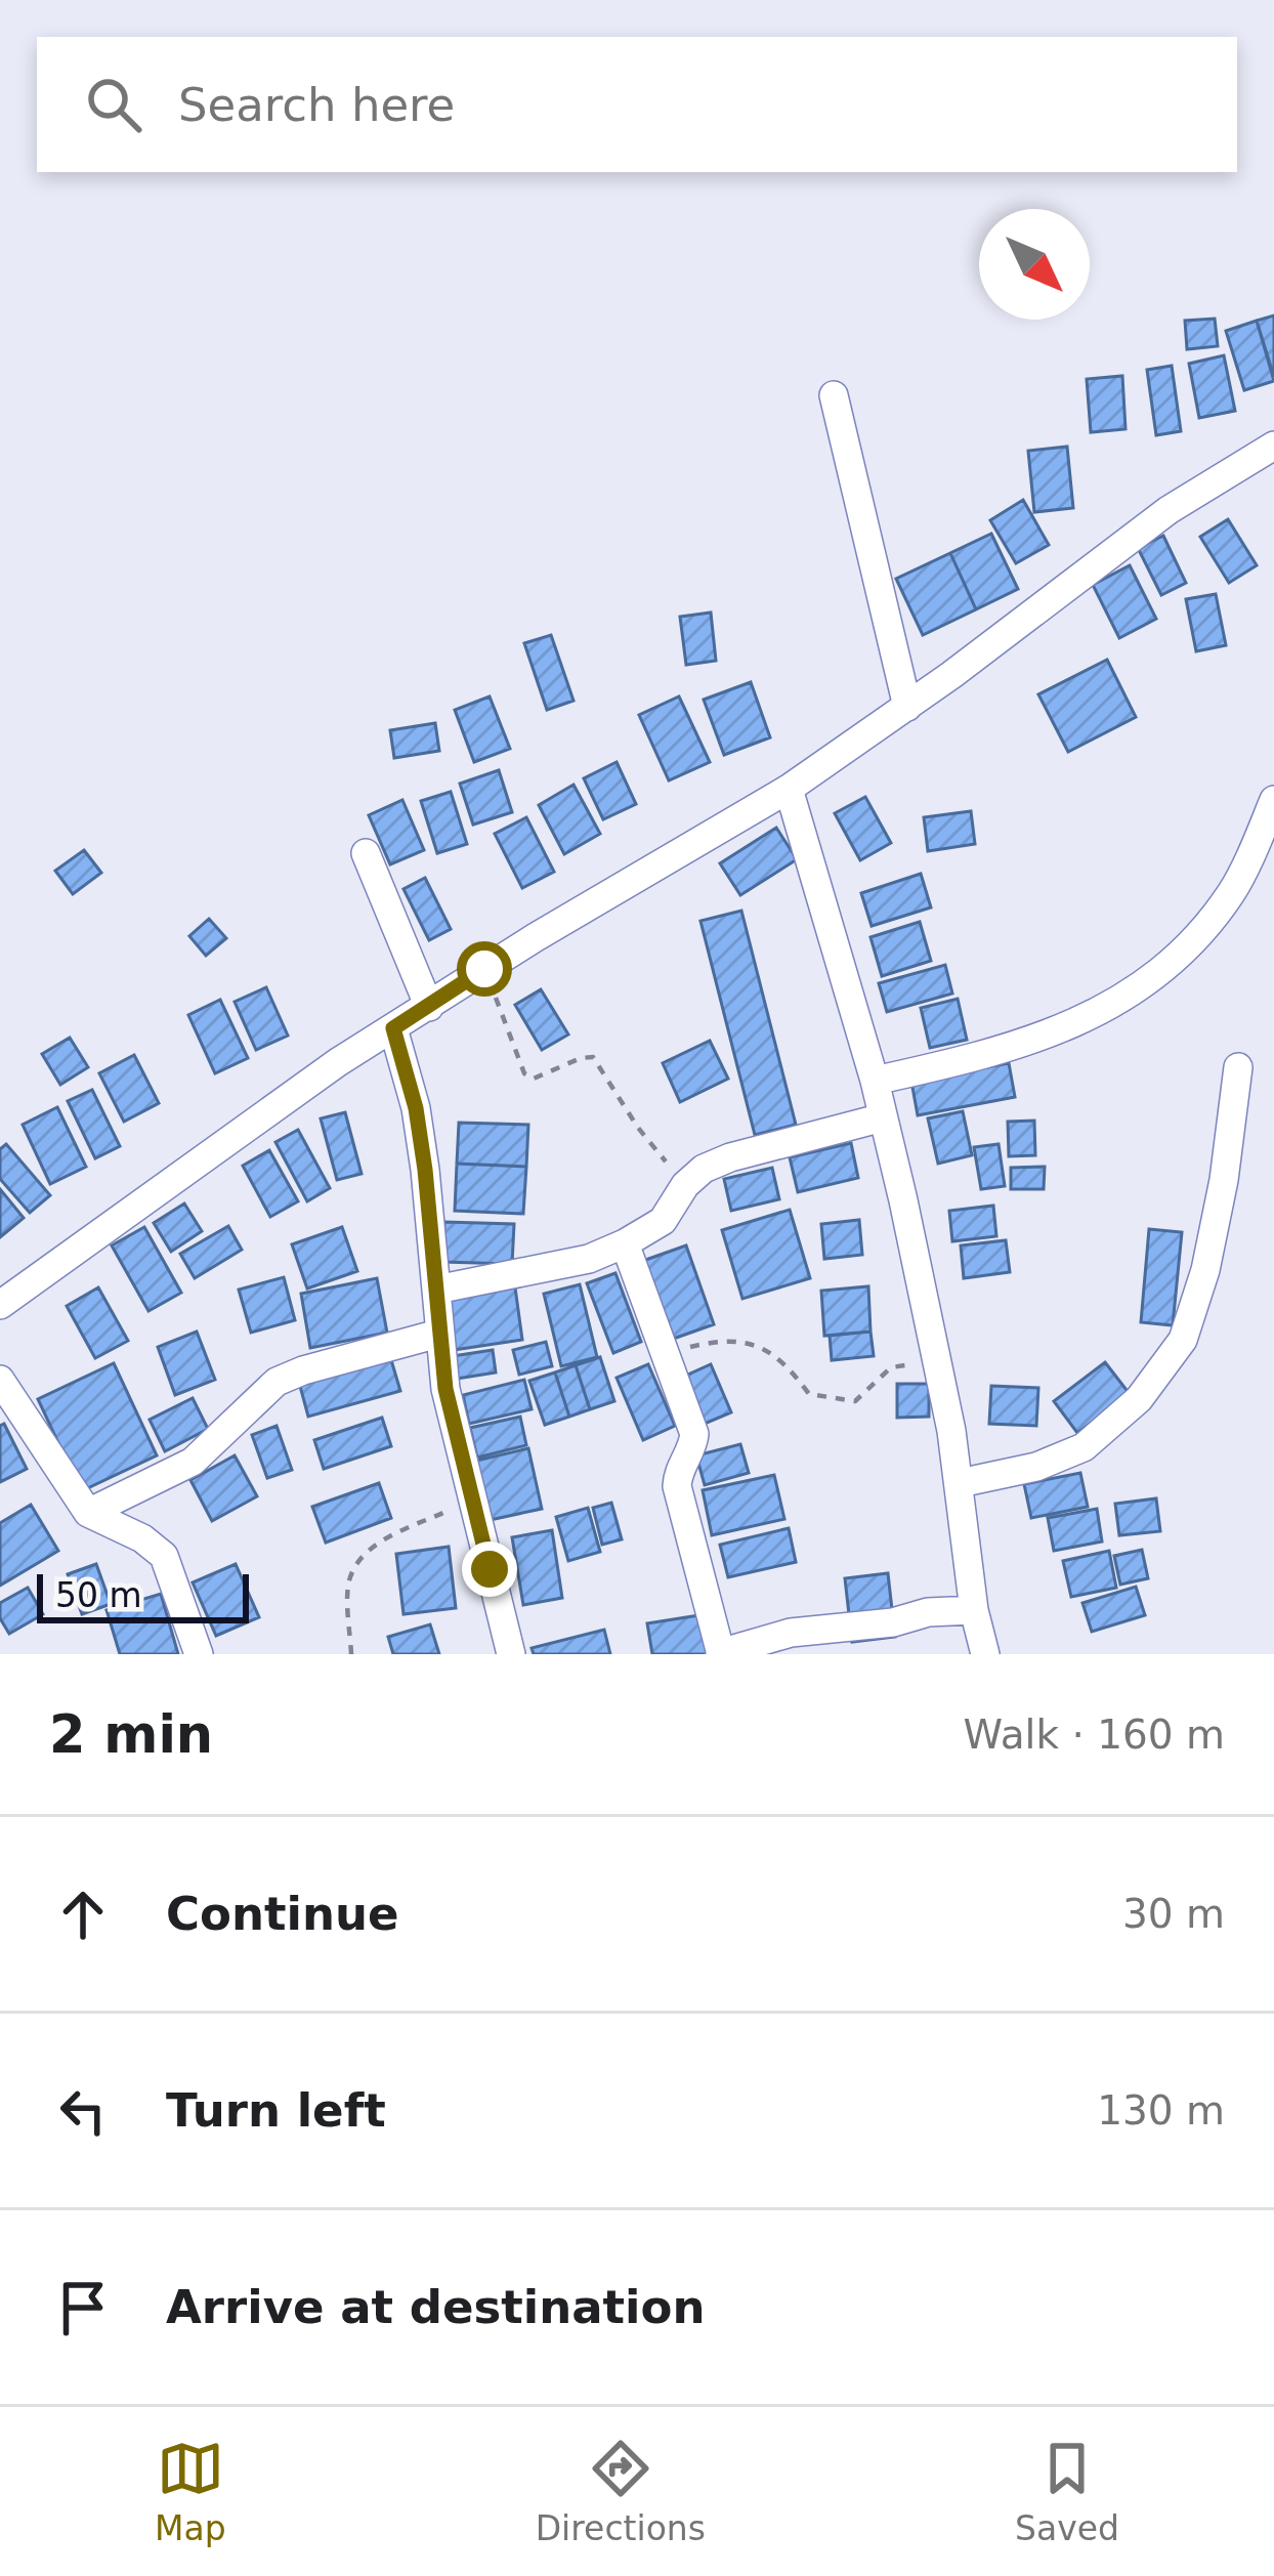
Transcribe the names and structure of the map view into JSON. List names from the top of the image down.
{
  "scale_bar": "50 m",
  "north": "bottom right",
  "page": {
    "search": "Search here",
    "scale": "50 m",
    "heading": ["2 min", "Walk · 160 m"],
    "list": [
      ["Continue", "30 m"],
      ["Turn left", "130 m"],
      "Arrive at destination"
    ],
    "nav": ["Map", "Directions", "Saved"]
  }
}
